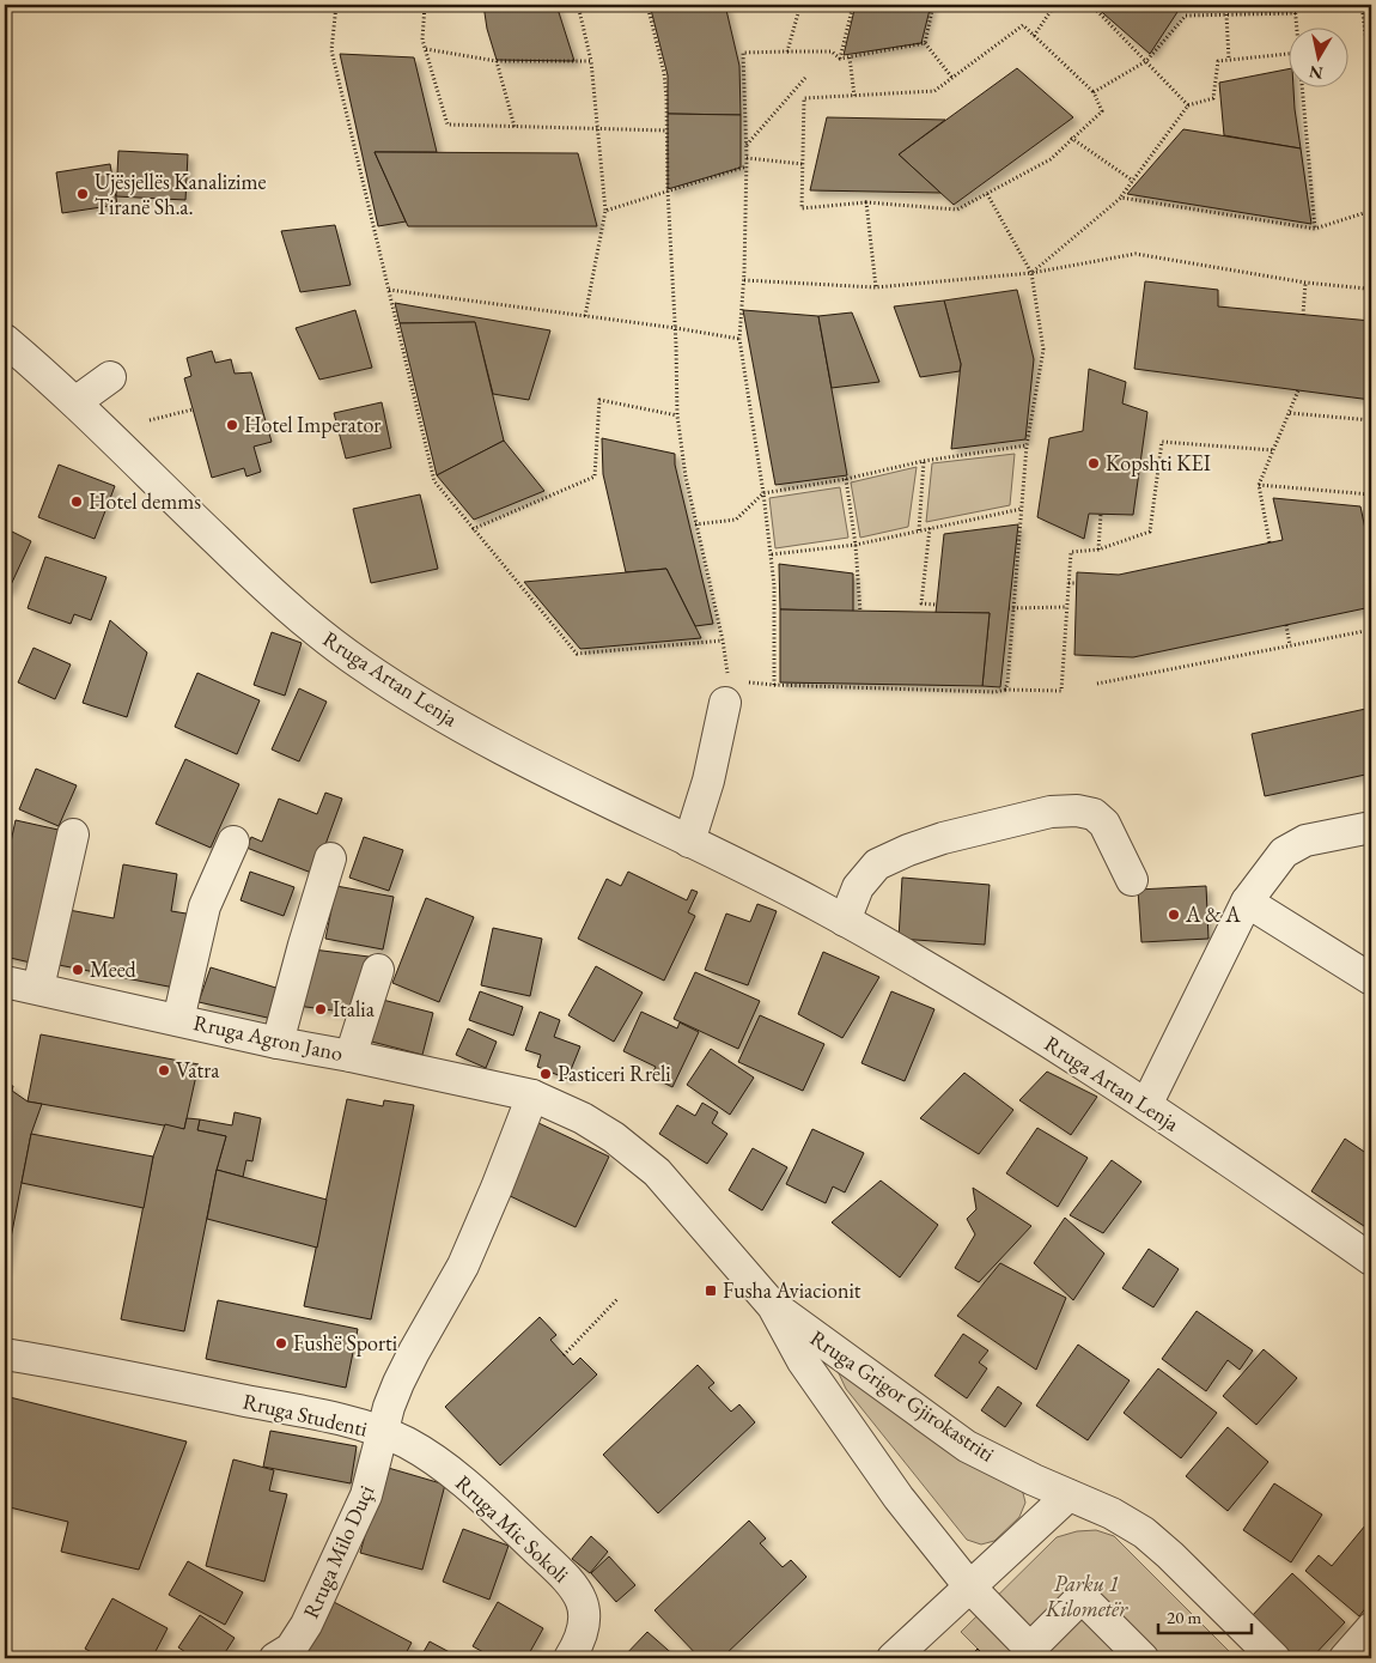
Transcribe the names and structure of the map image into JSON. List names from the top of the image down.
{
  "streets": {
    "street": [
      "Rruga Artan Lenja",
      "Rruga Agron Jano",
      "Rruga Grigor Gjirokastriti",
      "Rruga Studenti",
      "Rruga Mic Sokoli",
      "Rruga Milo Duçi"
    ]
  },
  "crossings": [
    ["Rruga Agron Jano", "Rruga Grigor Gjirokastriti"],
    ["Rruga Agron Jano", "Rruga Studenti"],
    ["Rruga Grigor Gjirokastriti", "Rruga Studenti"],
    ["Rruga Studenti", "Rruga Mic Sokoli"],
    ["Rruga Studenti", "Rruga Milo Duçi"],
    ["Rruga Mic Sokoli", "Rruga Milo Duçi"]
  ],
  "parks": ["Parku 1 Kilometër"],
  "places": {
    "other": [
      "Ujësjellës Kanalizime Tiranë Sh.a.",
      "Hotel Imperator",
      "Kopshti KEI",
      "Hotel demms",
      "A & A",
      "Meed",
      "Italia",
      "Vatra",
      "Pasticeri Rreli",
      "Fushë Sporti"
    ],
    "transit": ["Fusha Aviacionit"]
  },
  "scale_bar": "20 m",
  "north": "bottom"
}
